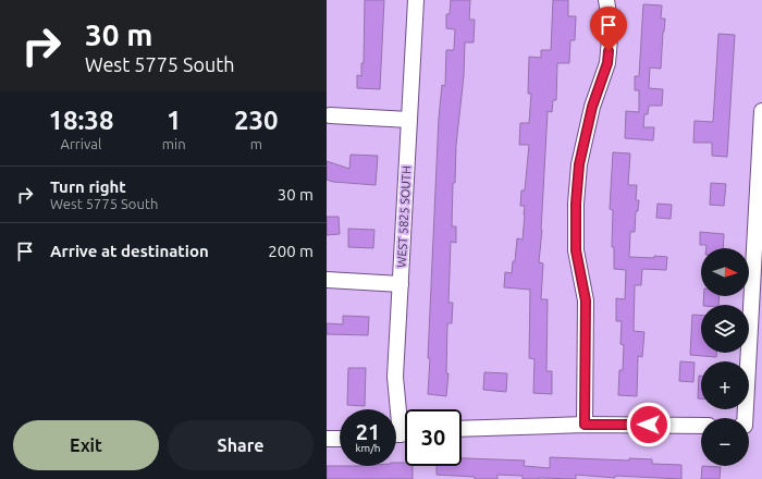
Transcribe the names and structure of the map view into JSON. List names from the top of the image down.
{
  "streets": {
    "street": ["WEST 5825 SOUTH"]
  },
  "north": "right",
  "page": {
    "turn": ["30 m", "West 5775 South"],
    "eta": [
      "18:38",
      "Arrival",
      "1",
      "min",
      "230",
      "m"
    ],
    "list": [
      {
        "name": "Turn right",
        "note": "West 5775 South",
        "value": "30 m"
      },
      {
        "name": "Arrive at destination",
        "value": "200 m"
      }
    ],
    "map_buttons": ["+", "−"],
    "speed": "21 km/h",
    "limit": "30",
    "buttons": ["Exit", "Share"]
  }
}
